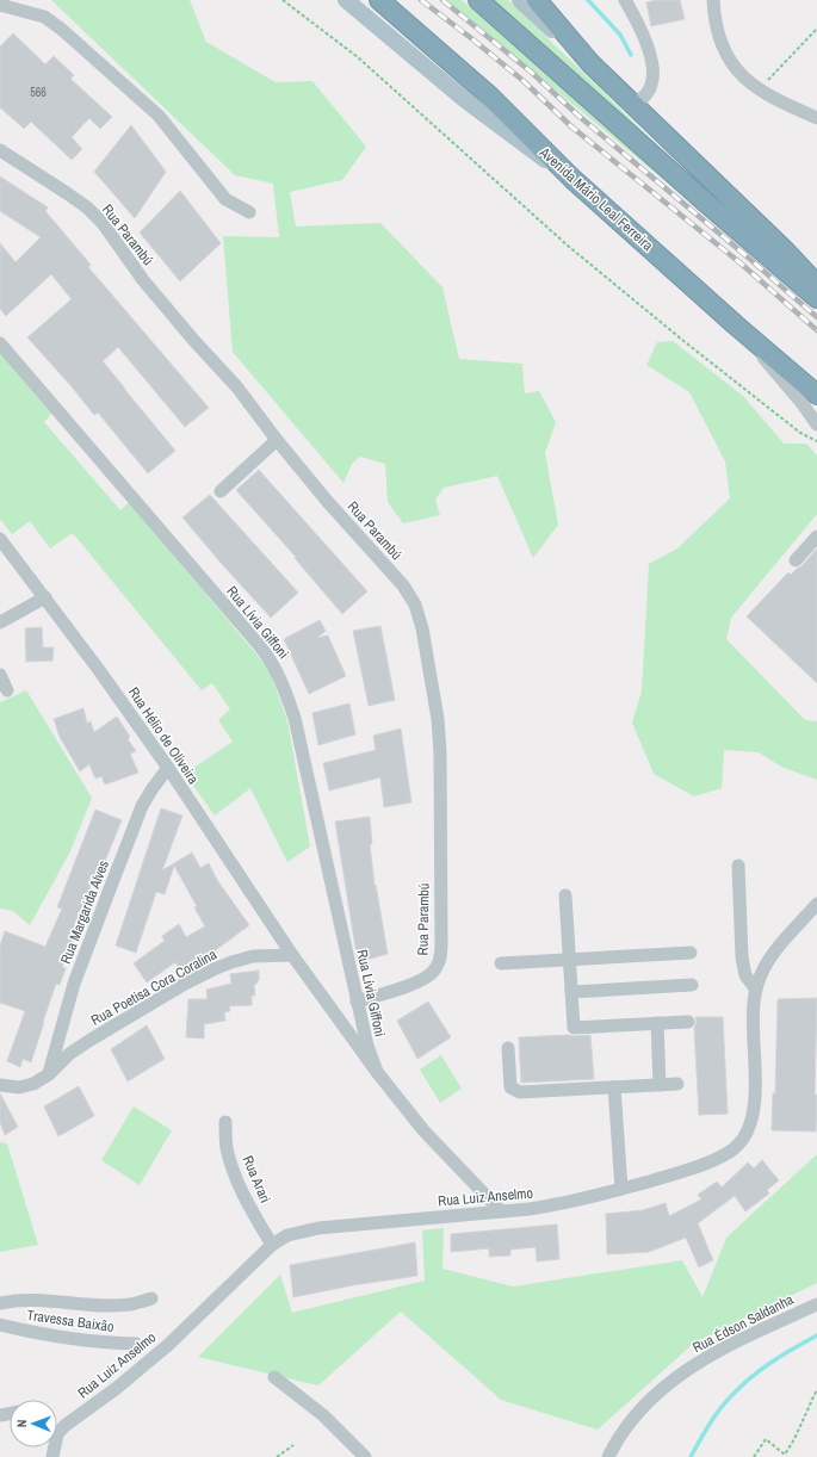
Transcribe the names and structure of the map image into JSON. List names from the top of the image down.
{
  "streets": {
    "highway": ["Avenida Mário Leal Ferreira"],
    "street": [
      "Rua Parambú",
      "Rua Lívia Giffoni",
      "Rua Hélio de Oliveira",
      "Rua Margarida Alves",
      "Rua Poetisa Cora Coralina",
      "Rua Arari",
      "Rua Luiz Anselmo",
      "Travessa Baixão",
      "Rua Édson Saldanha"
    ]
  },
  "crossings": [
    ["Rua Parambú", "Rua Lívia Giffoni"],
    ["Rua Hélio de Oliveira", "Rua Margarida Alves"],
    ["Rua Hélio de Oliveira", "Rua Poetisa Cora Coralina"],
    ["Rua Margarida Alves", "Rua Poetisa Cora Coralina"],
    ["Rua Arari", "Rua Luiz Anselmo"]
  ],
  "house_numbers": ["566"],
  "north": "left"
}
